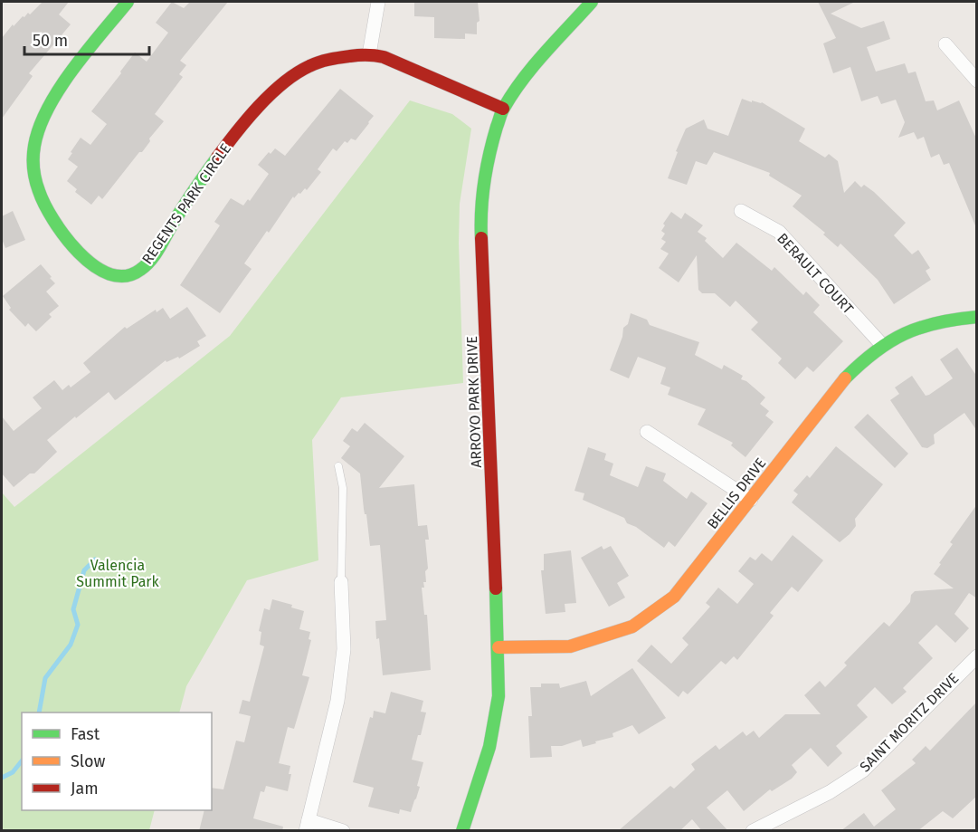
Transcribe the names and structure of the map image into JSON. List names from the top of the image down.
{
  "streets": {
    "street": [
      "REGENTS PARK CIRCLE",
      "BERAULT COURT",
      "ARROYO PARK DRIVE",
      "BELLIS DRIVE",
      "SAINT MORITZ DRIVE"
    ]
  },
  "crossings": [
    ["REGENTS PARK CIRCLE", "ARROYO PARK DRIVE"],
    ["BERAULT COURT", "BELLIS DRIVE"],
    ["ARROYO PARK DRIVE", "BELLIS DRIVE"]
  ],
  "parks": ["Valencia Summit Park"],
  "legend": ["Fast", "Slow", "Jam"],
  "scale_bar": "50 m"
}
